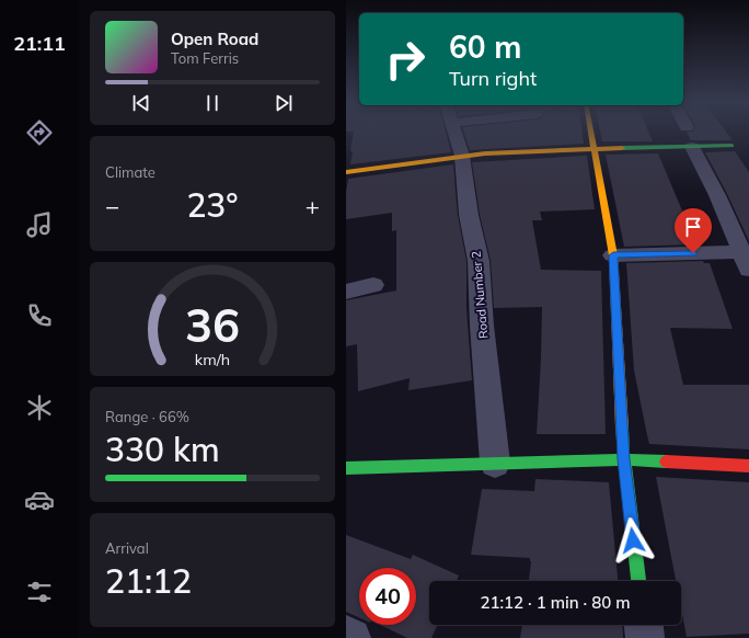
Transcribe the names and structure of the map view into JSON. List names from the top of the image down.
{
  "streets": {
    "street": ["Road Number 2"]
  },
  "page": {
    "tabs": "21:11",
    "turn": ["60 m", "Turn right"],
    "song": ["Open Road", "Tom Ferris"],
    "tile": [
      "Climate",
      ["Range · 66%", "330 km"],
      ["Arrival", "21:12"]
    ],
    "heat": ["−", "23°", "+"],
    "limit": "40",
    "trip": "21:12 · 1 min · 80 m",
    "gauge": ["36", "km/h"]
  }
}
